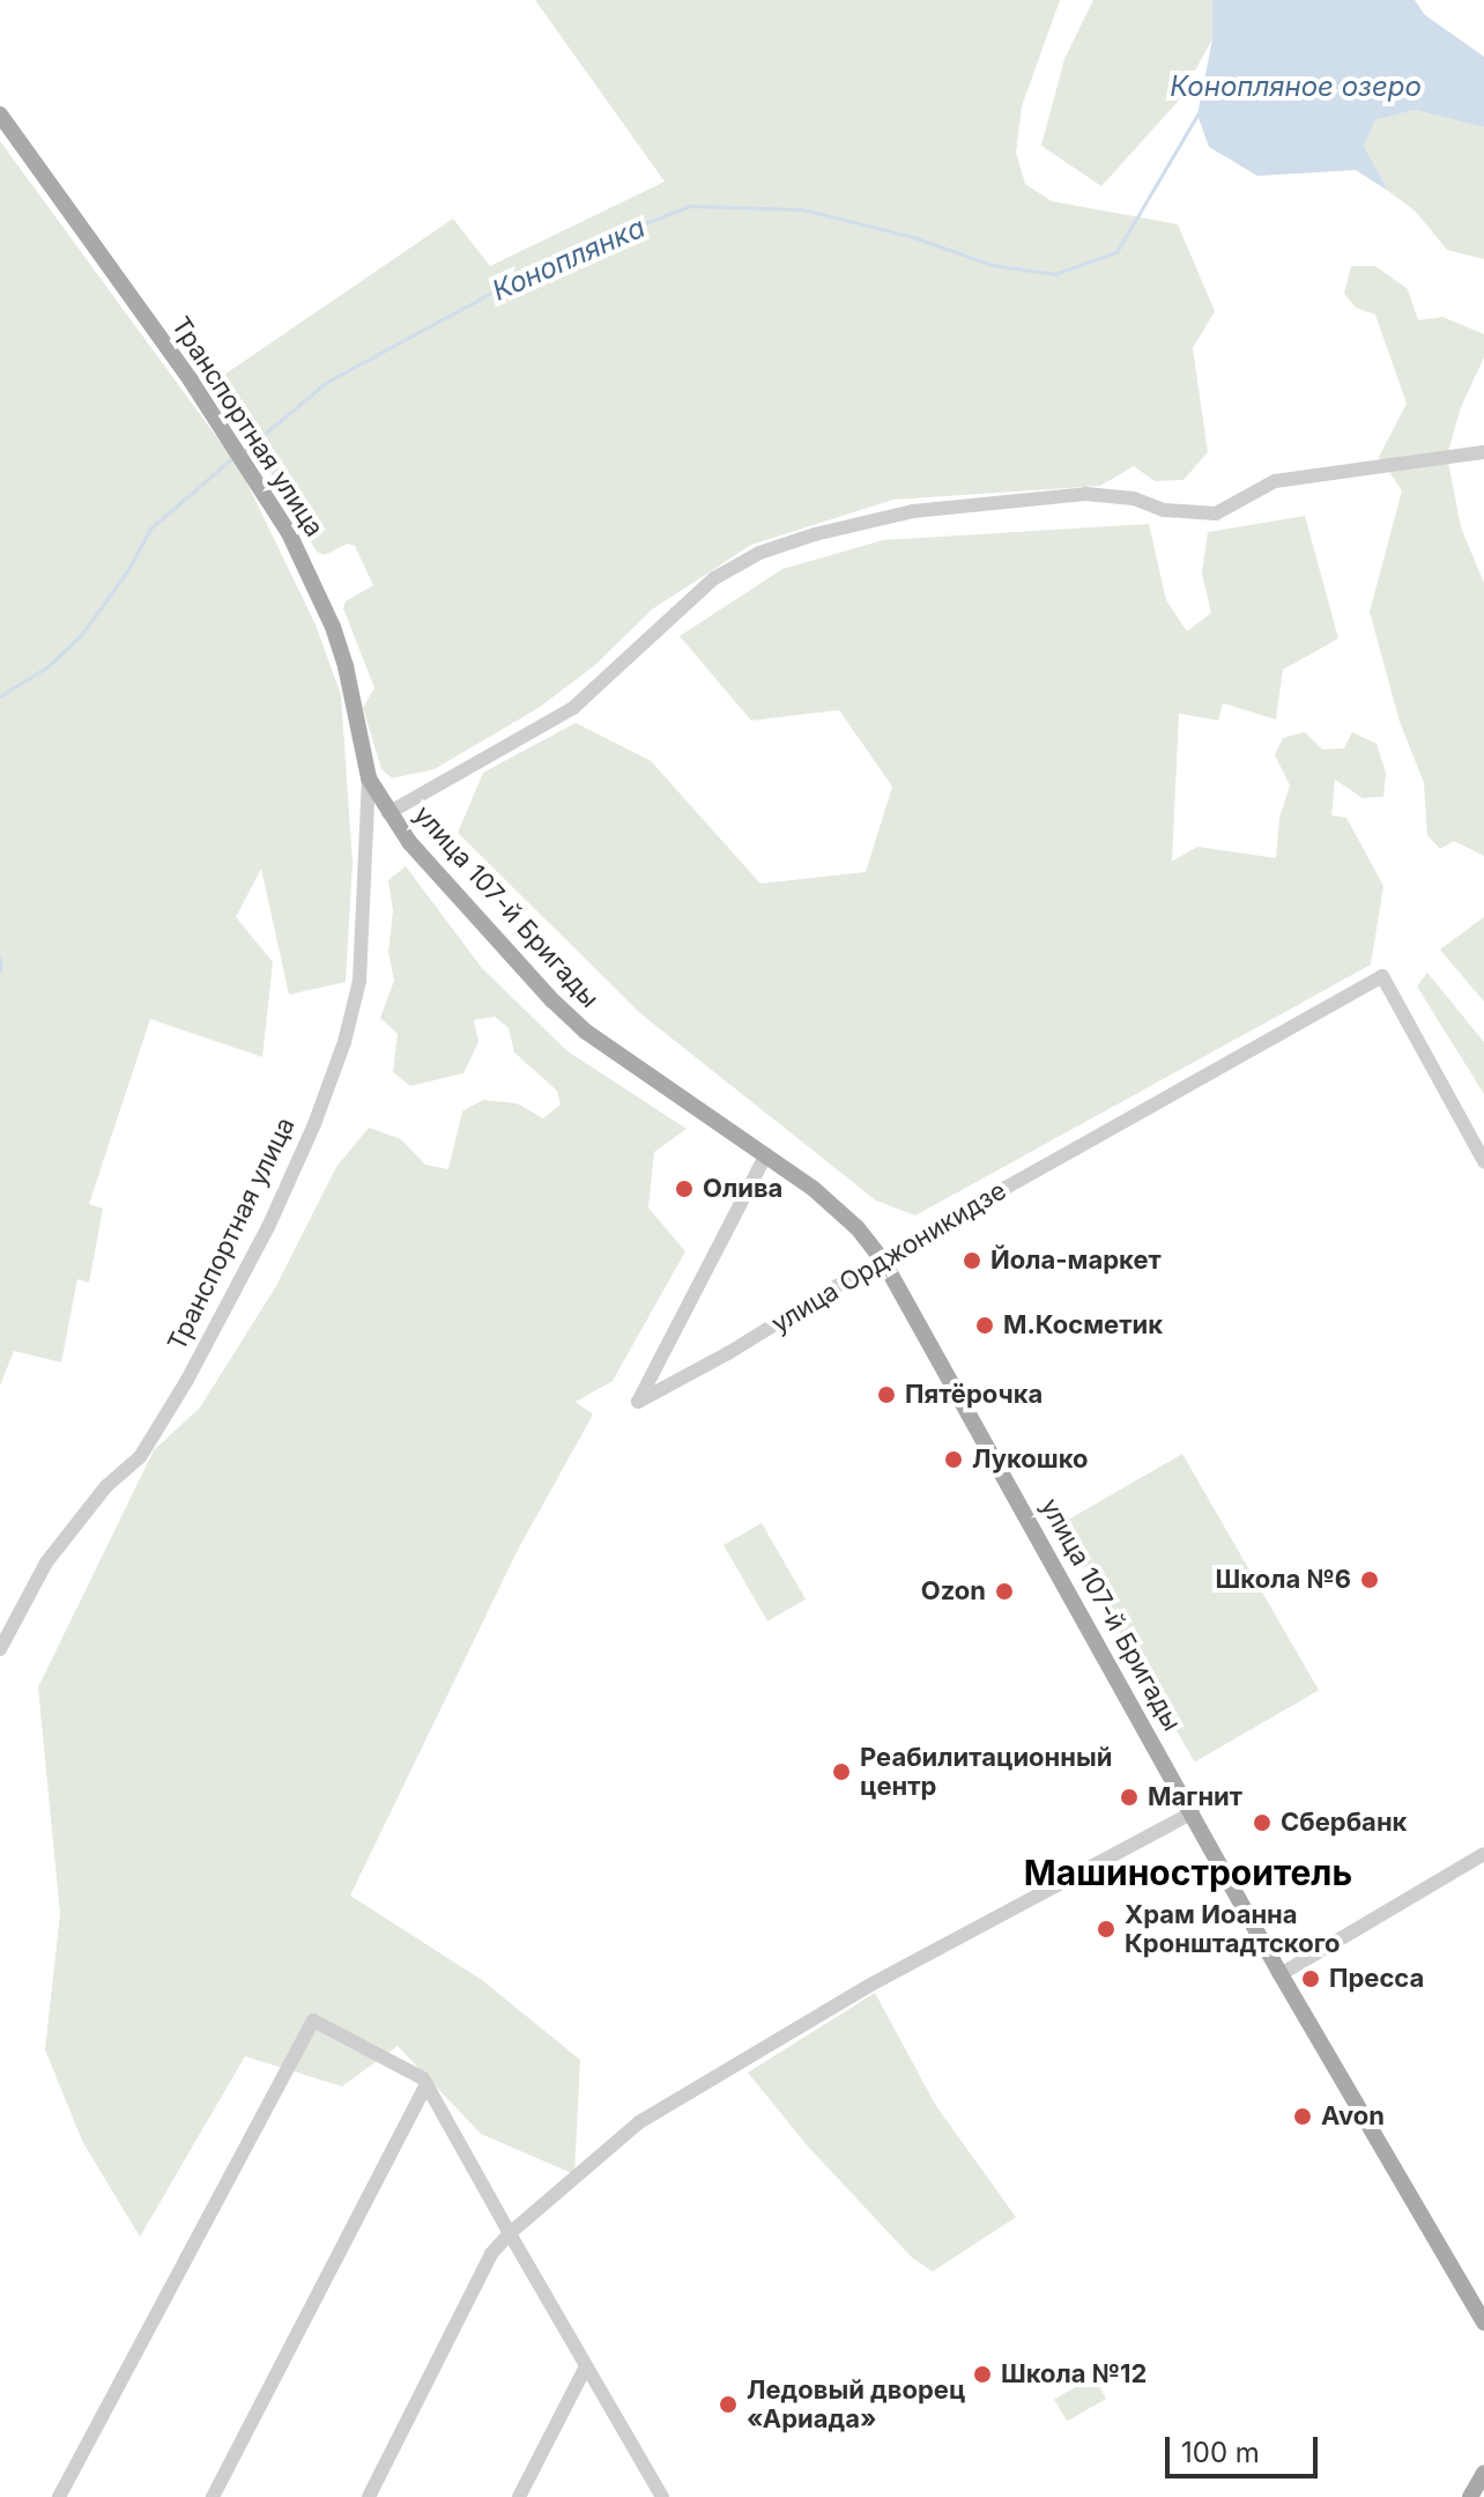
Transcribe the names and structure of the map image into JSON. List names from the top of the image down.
{
  "streets": {
    "main road": ["Транспортная улица", "улица 107-й Бригады"],
    "street": ["улица Орджоникидзе"]
  },
  "crossings": [
    ["Транспортная улица", "улица 107-й Бригады"],
    ["улица 107-й Бригады", "улица Орджоникидзе"]
  ],
  "districts": ["Машиностроитель"],
  "water": ["Конопляное озеро", "Коноплянка"],
  "places": [
    "Олива",
    "Йола-маркет",
    "М.Косметик",
    "Пятёрочка",
    "Лукошко",
    "Школа №6",
    "Ozon",
    "Реабилитационный центр",
    "Магнит",
    "Сбербанк",
    "Храм Иоанна Кронштадтского",
    "Пресса",
    "Avon",
    "Школа №12",
    "Ледовый дворец «Ариада»"
  ],
  "scale_bar": "100 m"
}
